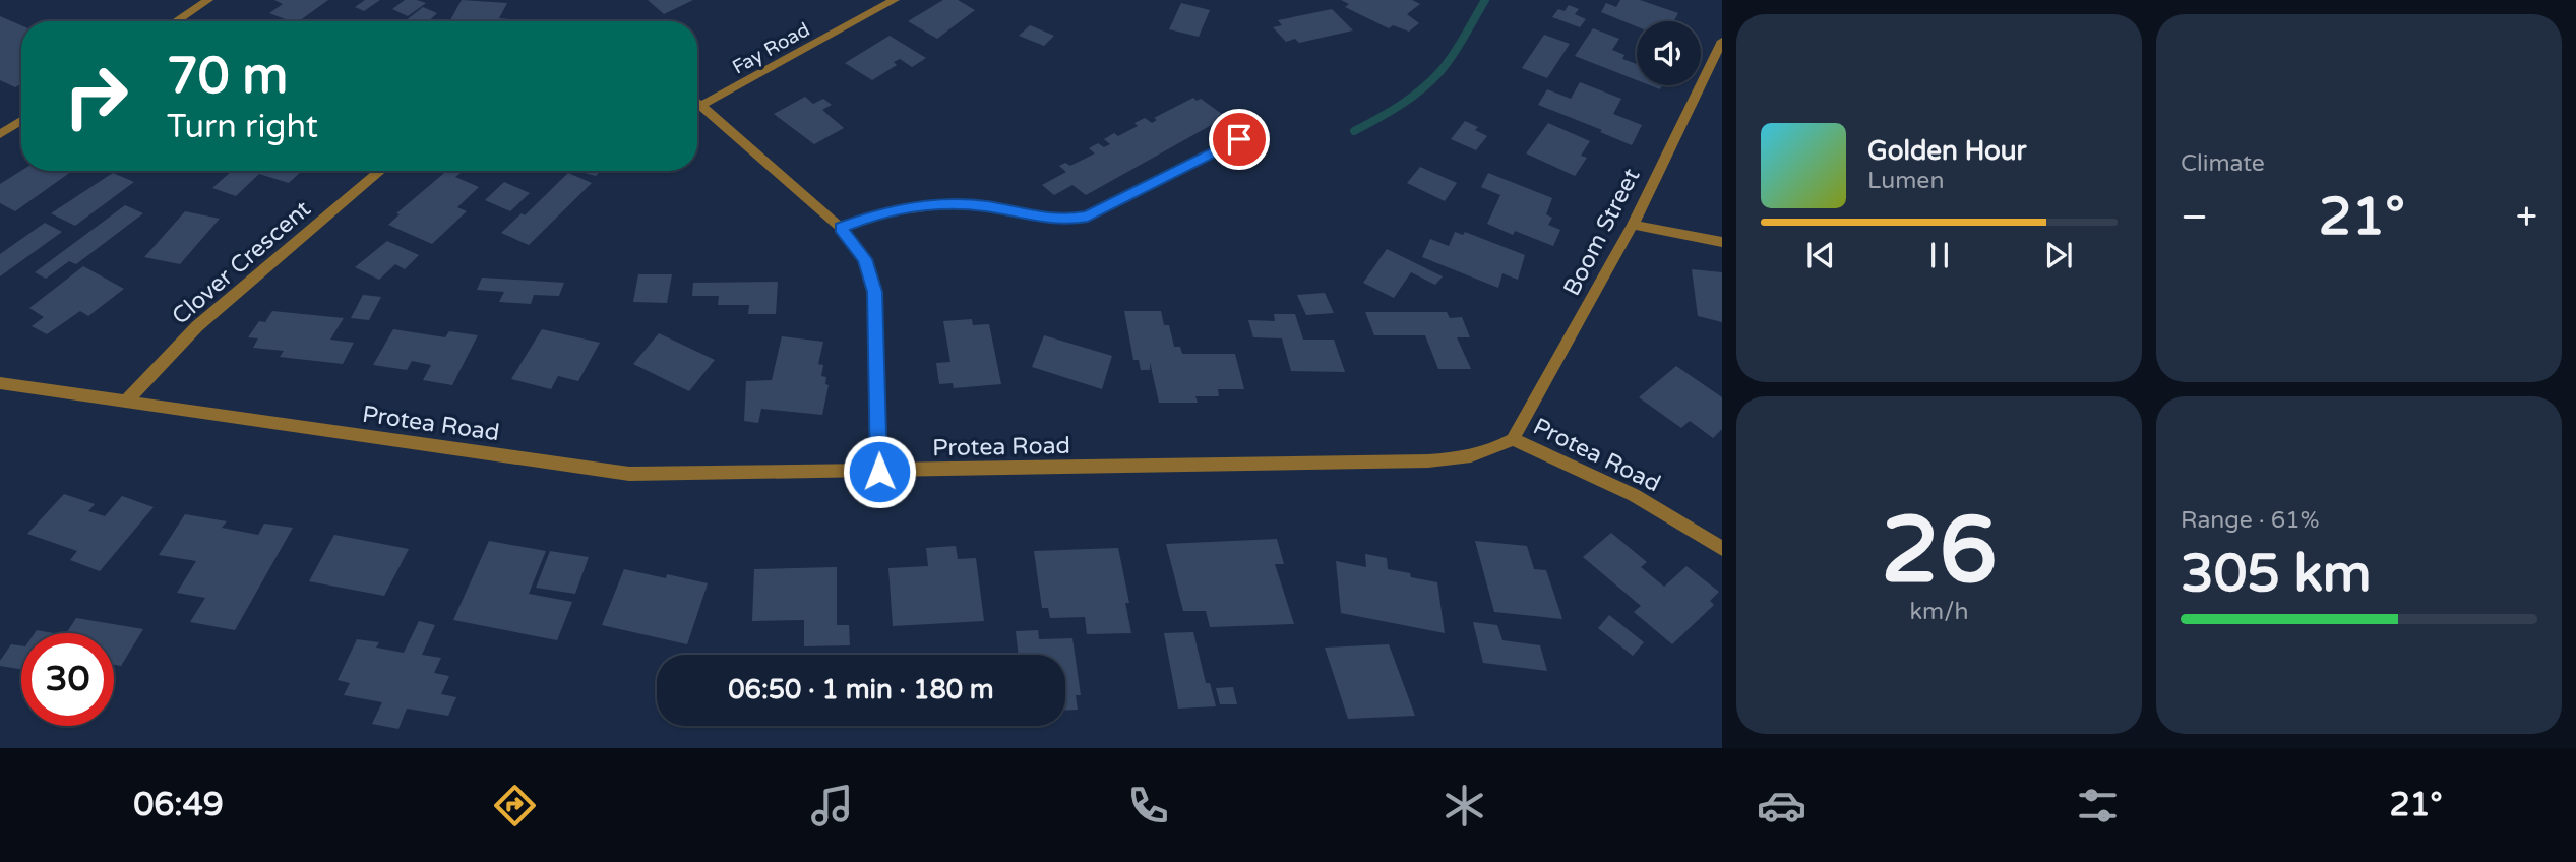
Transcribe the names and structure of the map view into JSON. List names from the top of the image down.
{
  "streets": {
    "street": [
      "Fay Road",
      "Boom Street",
      "Clover Crescent",
      "Protea Road"
    ]
  },
  "crossings": [
    ["Boom Street", "Protea Road"],
    ["Clover Crescent", "Protea Road"]
  ],
  "page": {
    "tile": [
      "Climate",
      ["26", "km/h"],
      ["Range · 61%", "305 km"]
    ],
    "turn": ["70 m", "Turn right"],
    "song": ["Golden Hour", "Lumen"],
    "heat": ["−", "21°", "+"],
    "limit": "30",
    "trip": "06:50 · 1 min · 180 m",
    "tabs": ["06:49", "21°"]
  }
}
